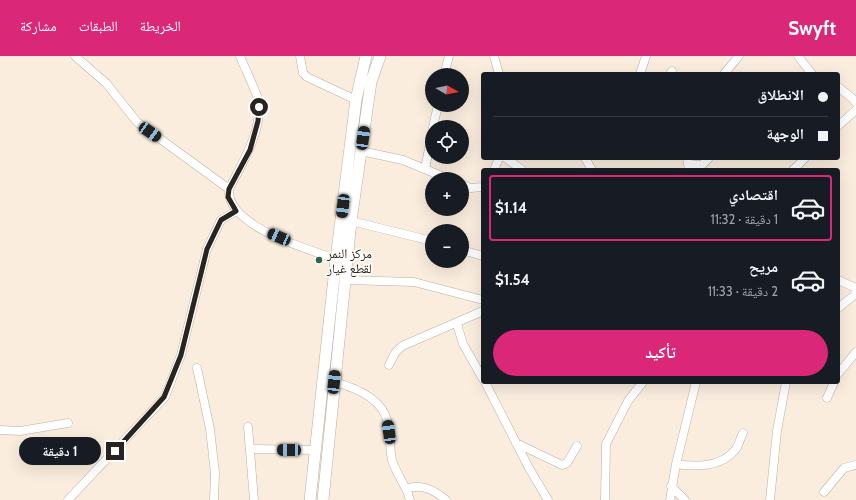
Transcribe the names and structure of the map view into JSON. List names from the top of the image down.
{
  "places": ["مركز النمر لقطع غيار"],
  "north": "right",
  "page": {
    "header": "Swyft",
    "nav": ["الخريطة", "الطبقات", "مشاركة"],
    "map_buttons": ["+", "−"],
    "banner": ["الانطلاق", "الوجهة"],
    "list": [
      {
        "name": "اقتصادي",
        "note": "1 دقيقة · 11:32",
        "value": "$1.14"
      },
      {
        "name": "مريح",
        "note": "2 دقيقة · 11:33",
        "value": "$1.54"
      }
    ],
    "buttons": "تأكيد",
    "bubble": "1 دقيقة"
  }
}
